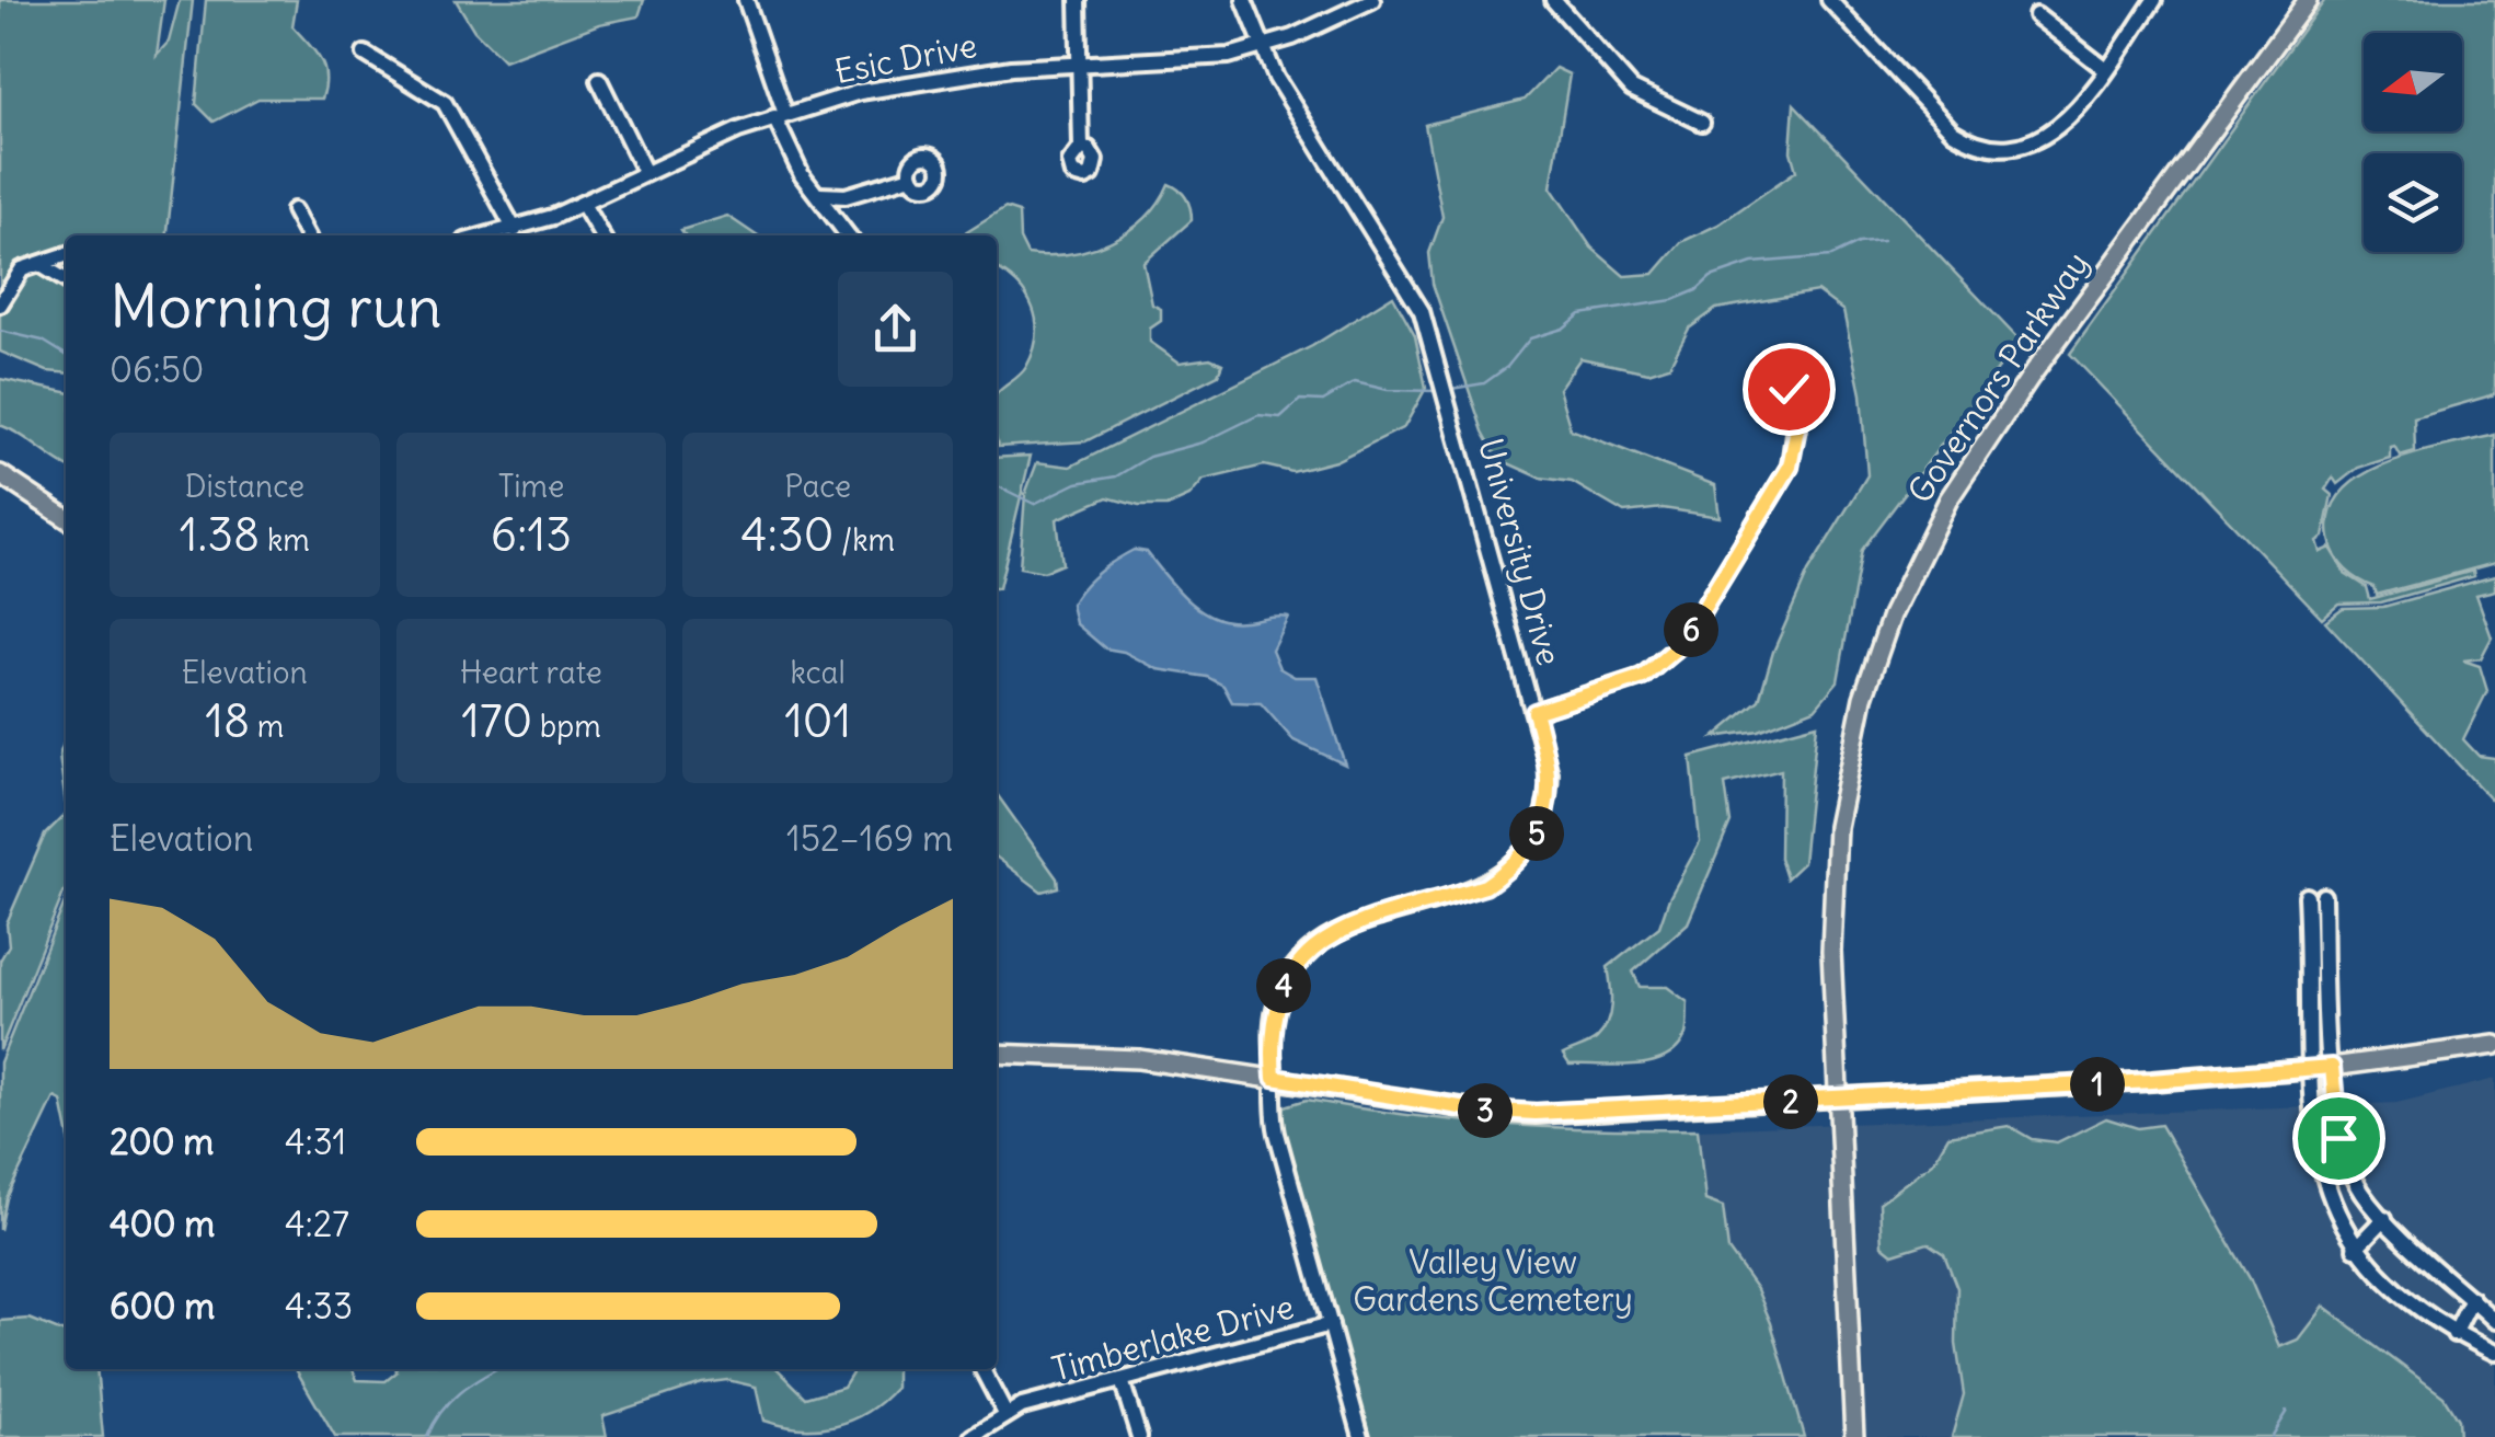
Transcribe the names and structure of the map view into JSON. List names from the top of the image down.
{
  "streets": {
    "main road": ["Governors Parkway"],
    "street": ["Esic Drive", "University Drive", "Timberlake Drive"]
  },
  "crossings": [
    ["Esic Drive", "University Drive"],
    ["University Drive", "Timberlake Drive"]
  ],
  "parks": ["Valley View Gardens Cemetery"],
  "north": "left",
  "page": {
    "heading": ["Morning run", "06:50"],
    "stats": [
      ["Distance", "1.38 km"],
      ["Time", "6:13"],
      ["Pace", "4:30 /km"],
      ["Elevation", "18 m"],
      ["Heart rate", "170 bpm"],
      ["kcal", "101"]
    ],
    "pins": [
      "6",
      "5",
      "4",
      "1",
      "2",
      "3"
    ],
    "chart": ["Elevation", "152–169 m"],
    "list": [
      {
        "name": "200 m",
        "note": "4:31"
      },
      {
        "name": "400 m",
        "note": "4:27"
      },
      {
        "name": "600 m",
        "note": "4:33"
      }
    ]
  }
}
